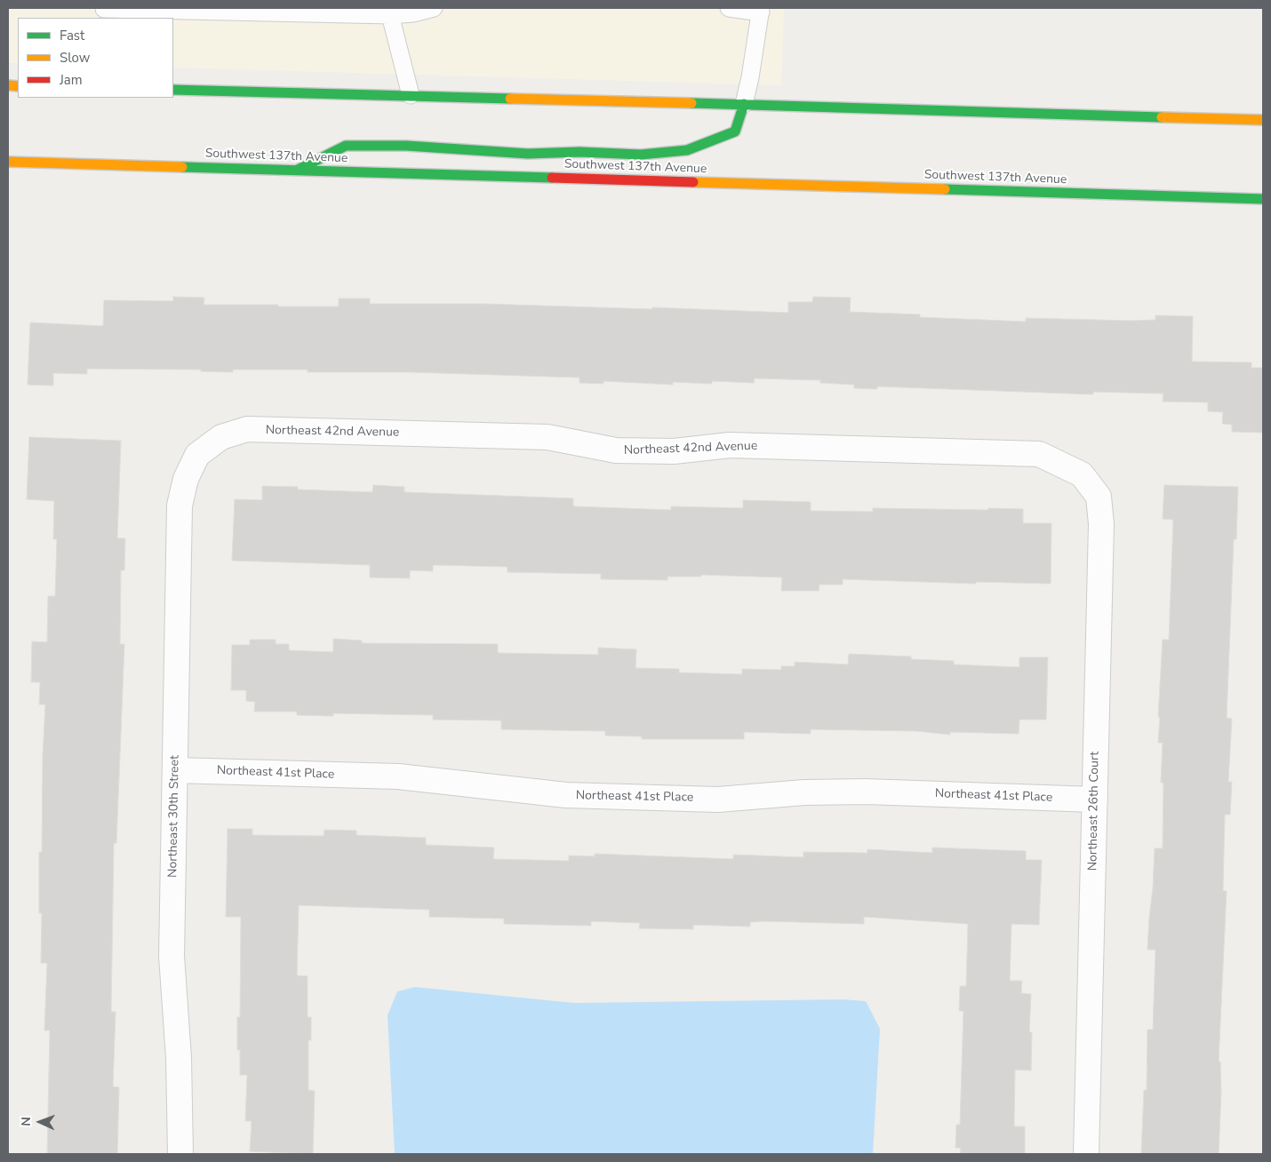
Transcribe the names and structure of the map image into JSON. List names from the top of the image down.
{
  "streets": {
    "main road": ["Southwest 137th Avenue"],
    "street": [
      "Northeast 42nd Avenue",
      "Northeast 41st Place",
      "Northeast 26th Court",
      "Northeast 30th Street"
    ]
  },
  "crossings": [
    ["Northeast 42nd Avenue", "Northeast 26th Court"],
    ["Northeast 42nd Avenue", "Northeast 30th Street"],
    ["Northeast 41st Place", "Northeast 26th Court"],
    ["Northeast 41st Place", "Northeast 30th Street"]
  ],
  "legend": ["Fast", "Slow", "Jam"],
  "north": "left"
}
